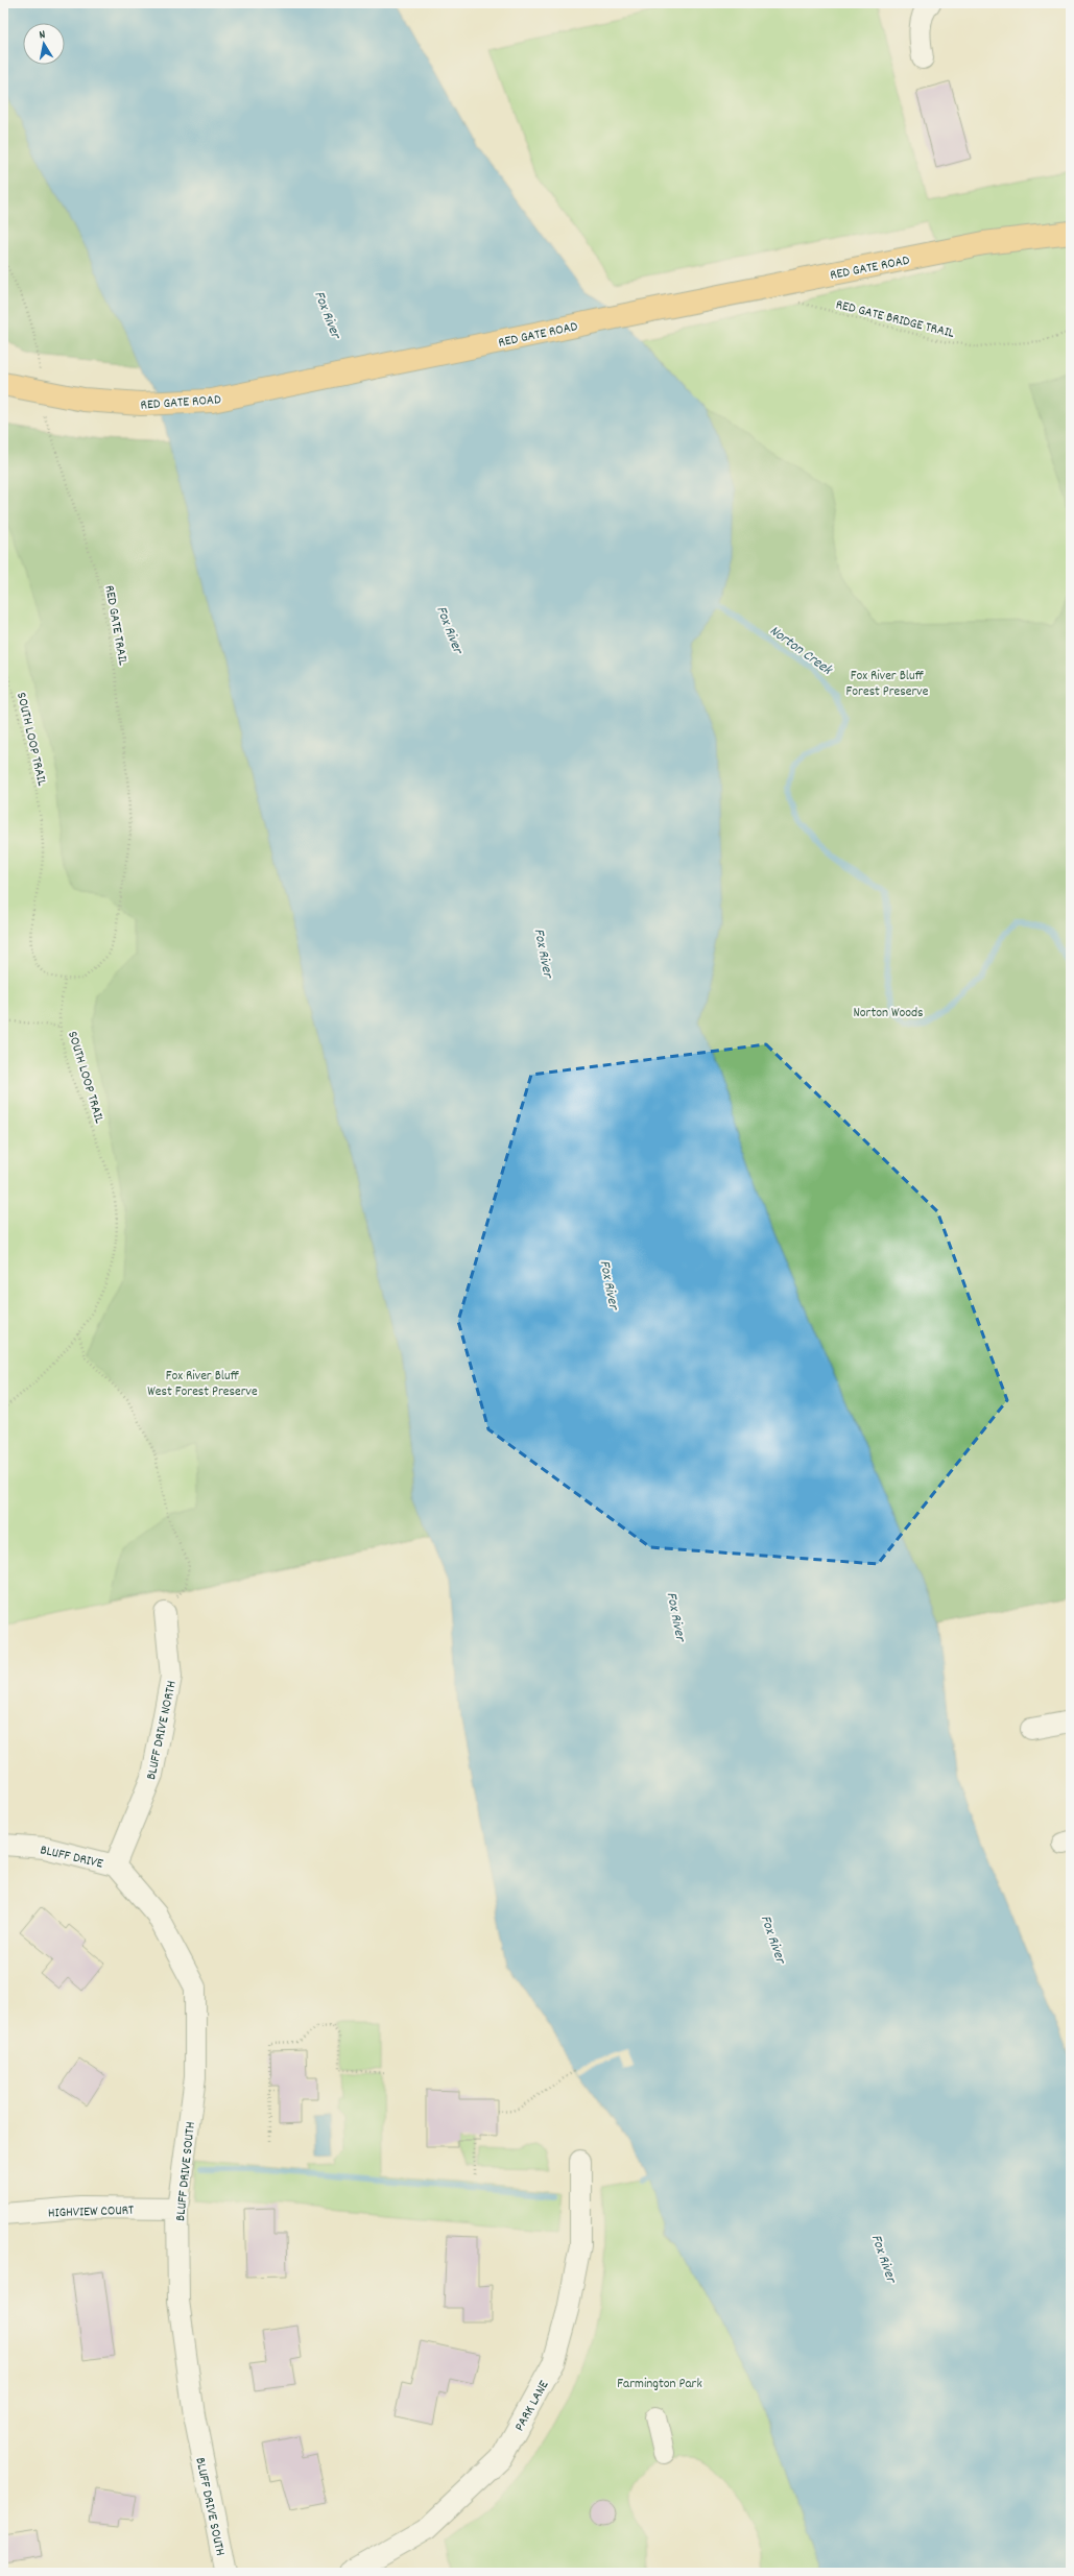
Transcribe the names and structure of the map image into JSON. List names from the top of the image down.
{
  "streets": {
    "main road": ["RED GATE ROAD"],
    "street": [
      "BLUFF DRIVE NORTH",
      "BLUFF DRIVE",
      "BLUFF DRIVE SOUTH",
      "HIGHVIEW COURT",
      "PARK LANE"
    ],
    "path": ["RED GATE BRIDGE TRAIL", "RED GATE TRAIL", "SOUTH LOOP TRAIL"]
  },
  "crossings": [
    ["RED GATE TRAIL", "SOUTH LOOP TRAIL"],
    ["BLUFF DRIVE NORTH", "BLUFF DRIVE"],
    ["BLUFF DRIVE NORTH", "BLUFF DRIVE SOUTH"],
    ["BLUFF DRIVE", "BLUFF DRIVE SOUTH"],
    ["BLUFF DRIVE SOUTH", "HIGHVIEW COURT"]
  ],
  "water": ["Fox River", "Norton Creek"],
  "parks": [
    "Fox River Bluff Forest Preserve",
    "Norton Woods",
    "Fox River Bluff West Forest Preserve",
    "Farmington Park"
  ],
  "north": "top"
}
